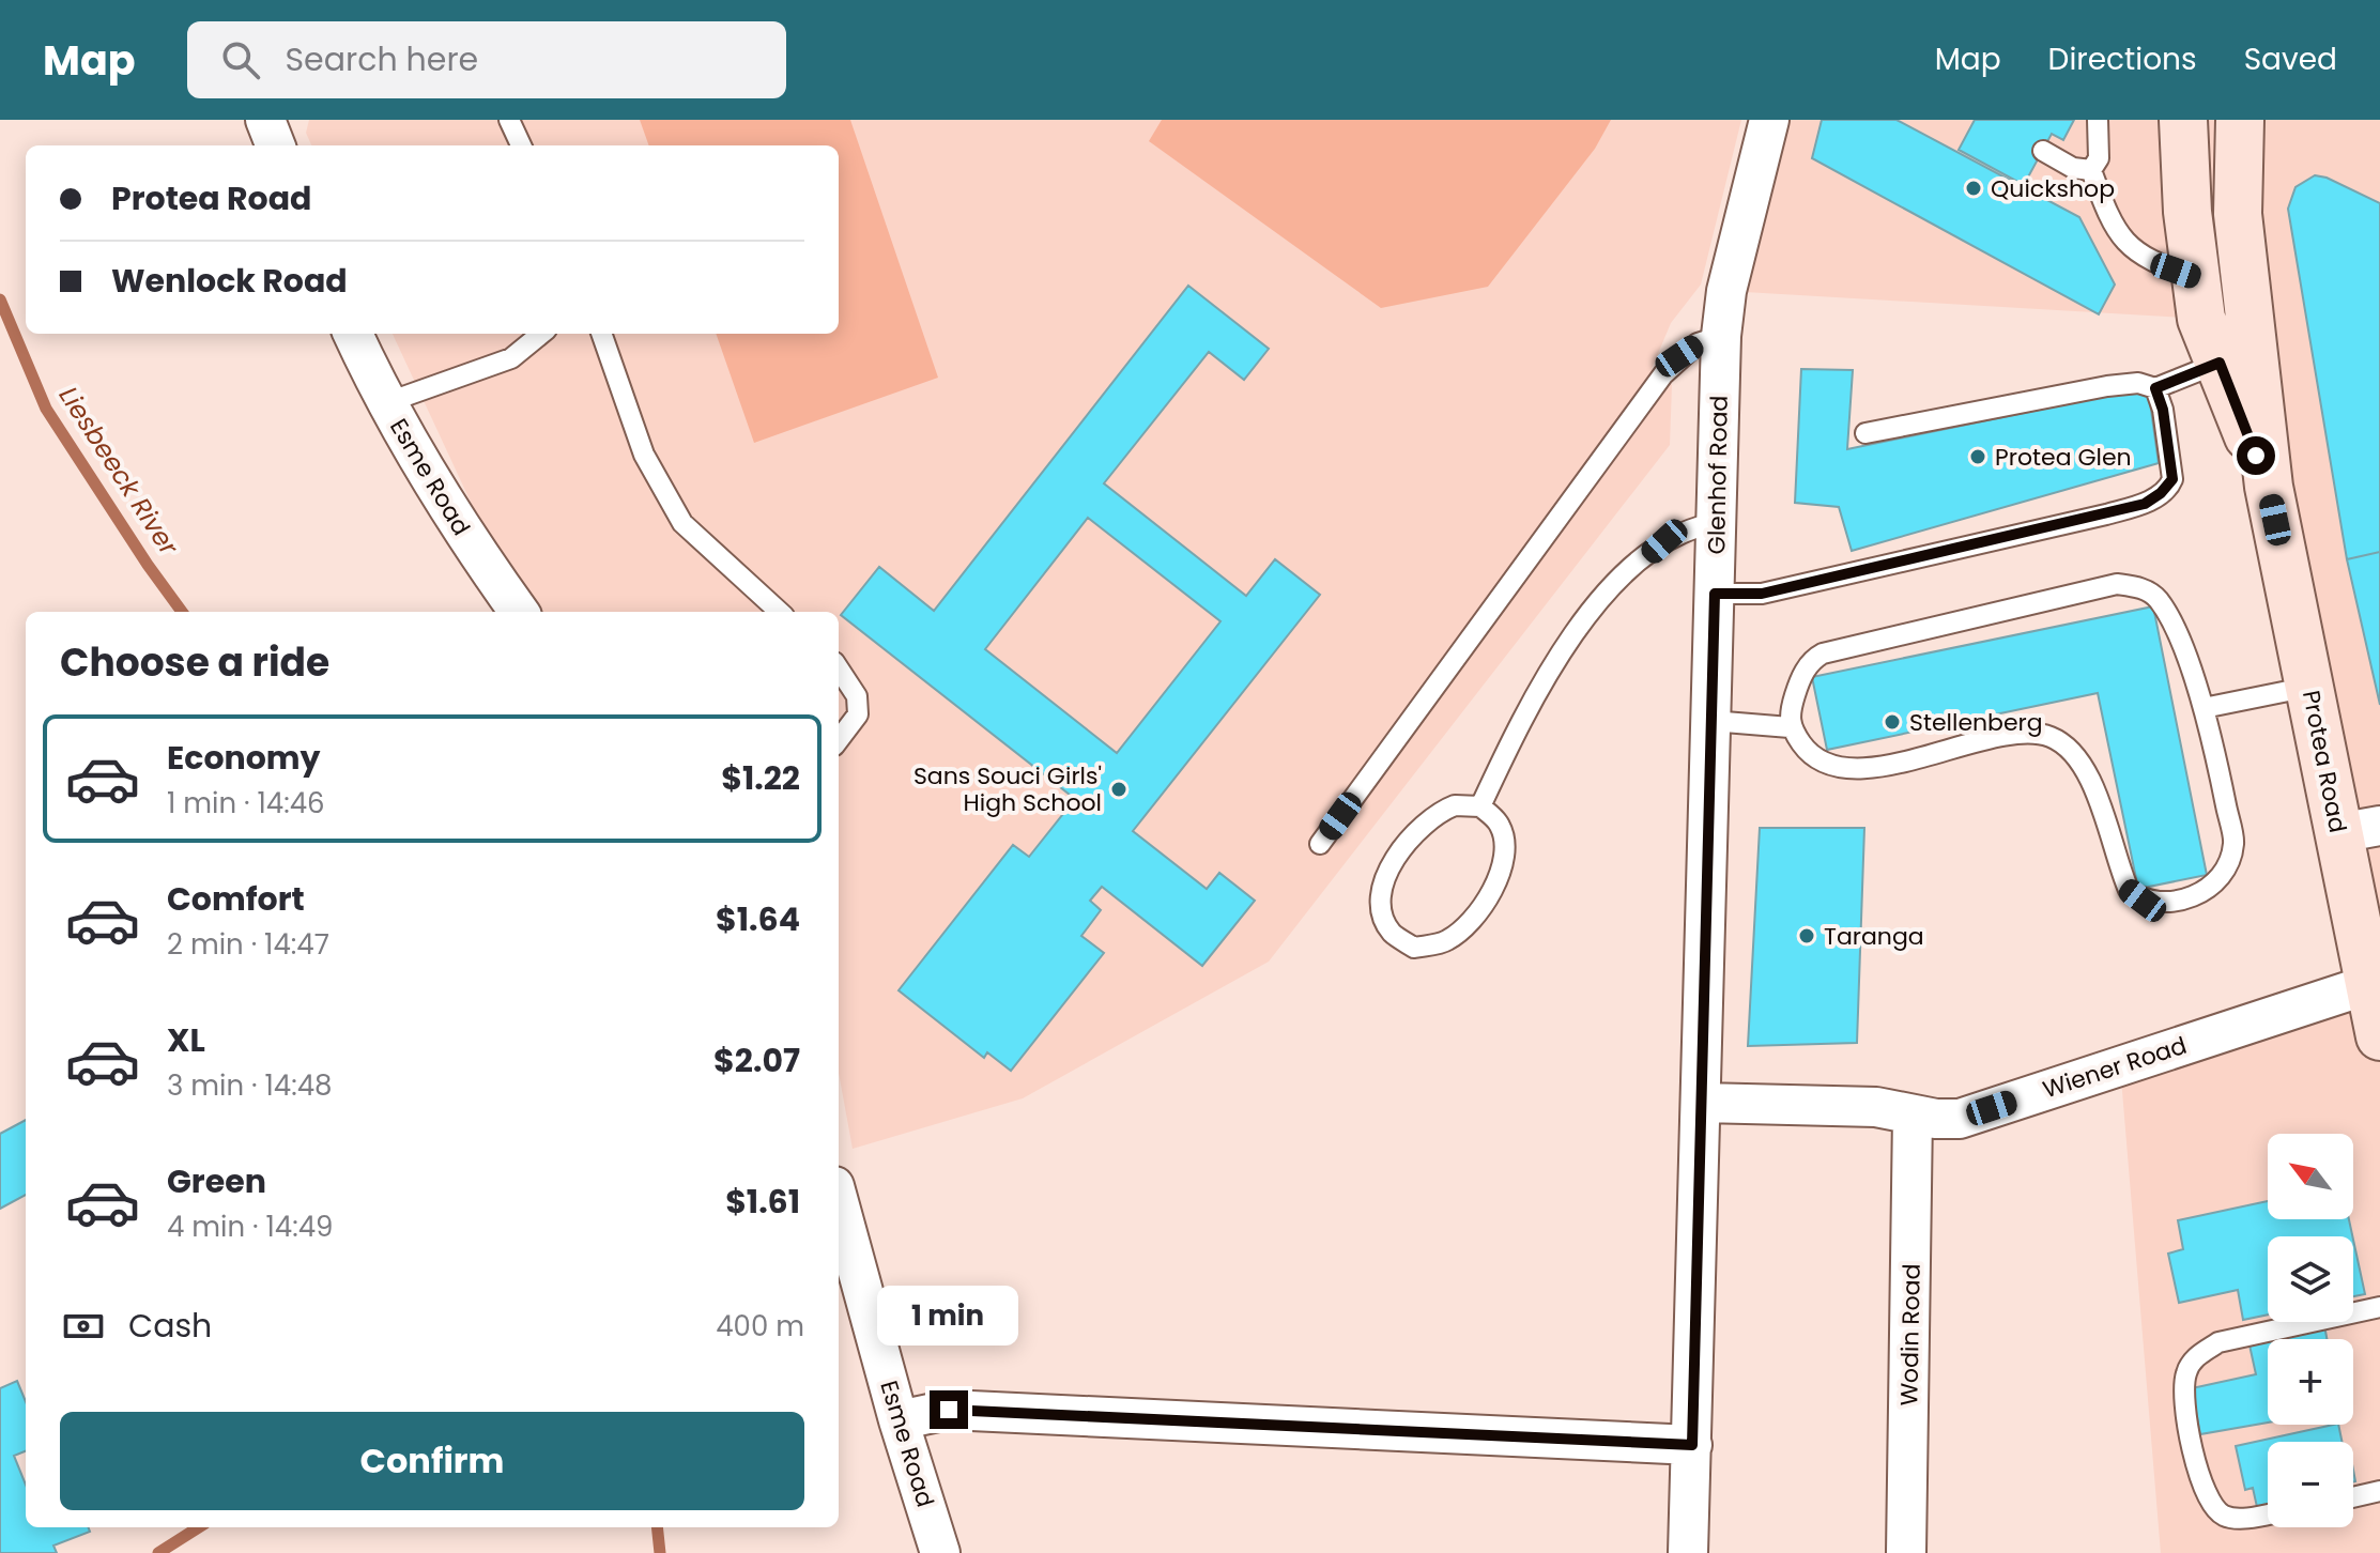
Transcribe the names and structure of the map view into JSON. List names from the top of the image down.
{
  "streets": {
    "main road": ["Protea Road"],
    "street": [
      "Glenhof Road",
      "Esme Road",
      "Wiener Road",
      "Wodin Road"
    ]
  },
  "crossings": [
    ["Glenhof Road", "Wiener Road"],
    ["Protea Road", "Wiener Road"],
    ["Wiener Road", "Wodin Road"]
  ],
  "water": ["Liesbeeck River"],
  "places": [
    "Quickshop",
    "Protea Glen",
    "Stellenberg",
    "Sans Souci Girls' High School",
    "Taranga"
  ],
  "north": "top left",
  "page": {
    "header": "Map",
    "search": "Search here",
    "nav": ["Map", "Directions", "Saved"],
    "banner": ["Protea Road", "Wenlock Road"],
    "heading": "Choose a ride",
    "list": [
      {
        "name": "Economy",
        "note": "1 min · 14:46",
        "value": "$1.22"
      },
      {
        "name": "Comfort",
        "note": "2 min · 14:47",
        "value": "$1.64"
      },
      {
        "name": "XL",
        "note": "3 min · 14:48",
        "value": "$2.07"
      },
      {
        "name": "Green",
        "note": "4 min · 14:49",
        "value": "$1.61"
      }
    ],
    "map_buttons": ["+", "−"],
    "pay": ["Cash", "400 m"],
    "bubble": "1 min",
    "buttons": "Confirm"
  }
}
